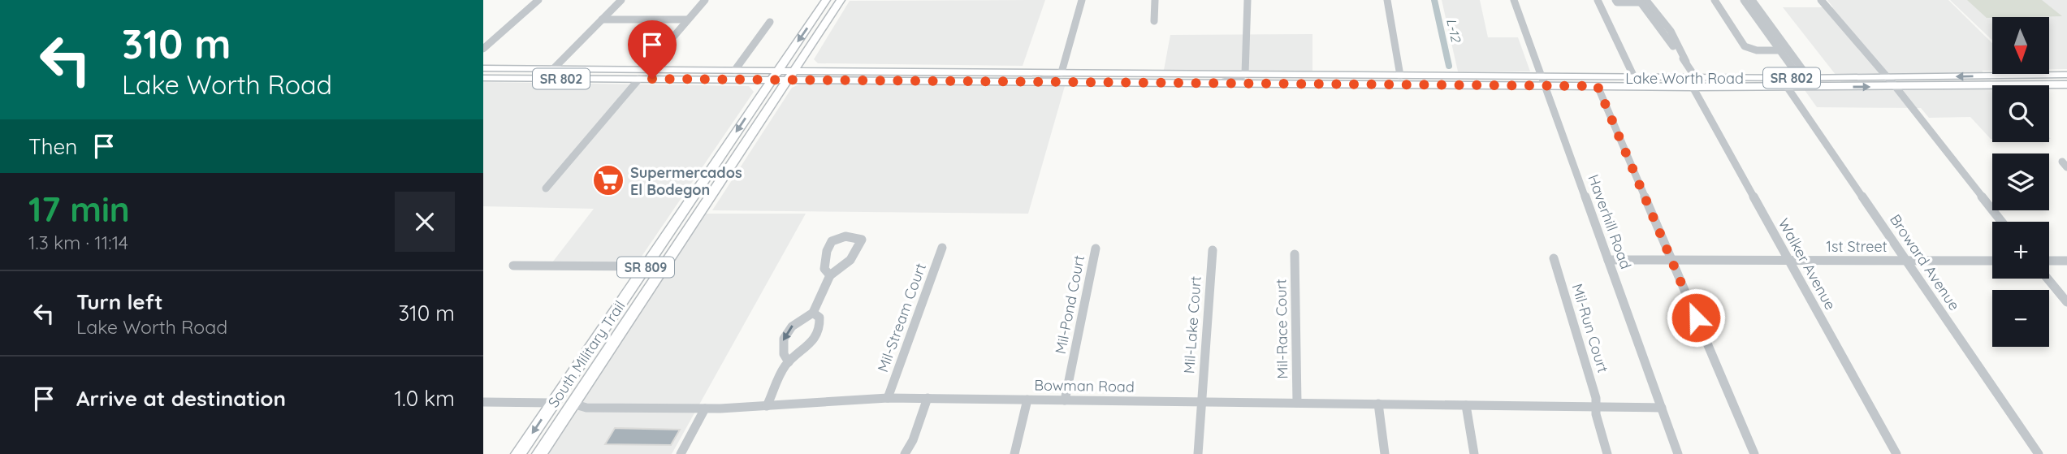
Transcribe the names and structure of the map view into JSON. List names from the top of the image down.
{
  "streets": {
    "main road": [
      "Lake Worth Road",
      "SR 802",
      "SR 809",
      "South Military Trail"
    ],
    "street": [
      "Haverhill Road",
      "1st Street",
      "Broward Avenue",
      "Walker Avenue",
      "Mil-Pond Court",
      "Mil-Stream Court",
      "Mil-Lake Court",
      "Mil-Run Court",
      "Mil-Race Court",
      "Bowman Road"
    ]
  },
  "crossings": [
    ["Lake Worth Road", "Haverhill Road"],
    ["Lake Worth Road", "Broward Avenue"],
    ["Lake Worth Road", "Walker Avenue"],
    ["Lake Worth Road", "South Military Trail"],
    ["Haverhill Road", "1st Street"],
    ["Haverhill Road", "Bowman Road"],
    ["1st Street", "Broward Avenue"],
    ["1st Street", "Walker Avenue"],
    ["Mil-Pond Court", "Bowman Road"],
    ["Mil-Stream Court", "Bowman Road"],
    ["Mil-Lake Court", "Bowman Road"],
    ["Mil-Run Court", "Bowman Road"],
    ["Mil-Race Court", "Bowman Road"],
    ["South Military Trail", "Bowman Road"]
  ],
  "water": ["L-12"],
  "places": {
    "supermarket": ["Supermercados El Bodegon"]
  },
  "north": "bottom",
  "page": {
    "turn": ["310 m", "Lake Worth Road"],
    "map_buttons": ["+", "−"],
    "then": "Then",
    "heading": ["17 min", "1.3 km · 11:14"],
    "list": [
      {
        "name": "Turn left",
        "note": "Lake Worth Road",
        "value": "310 m"
      },
      {
        "name": "Arrive at destination",
        "value": "1.0 km"
      }
    ]
  }
}
